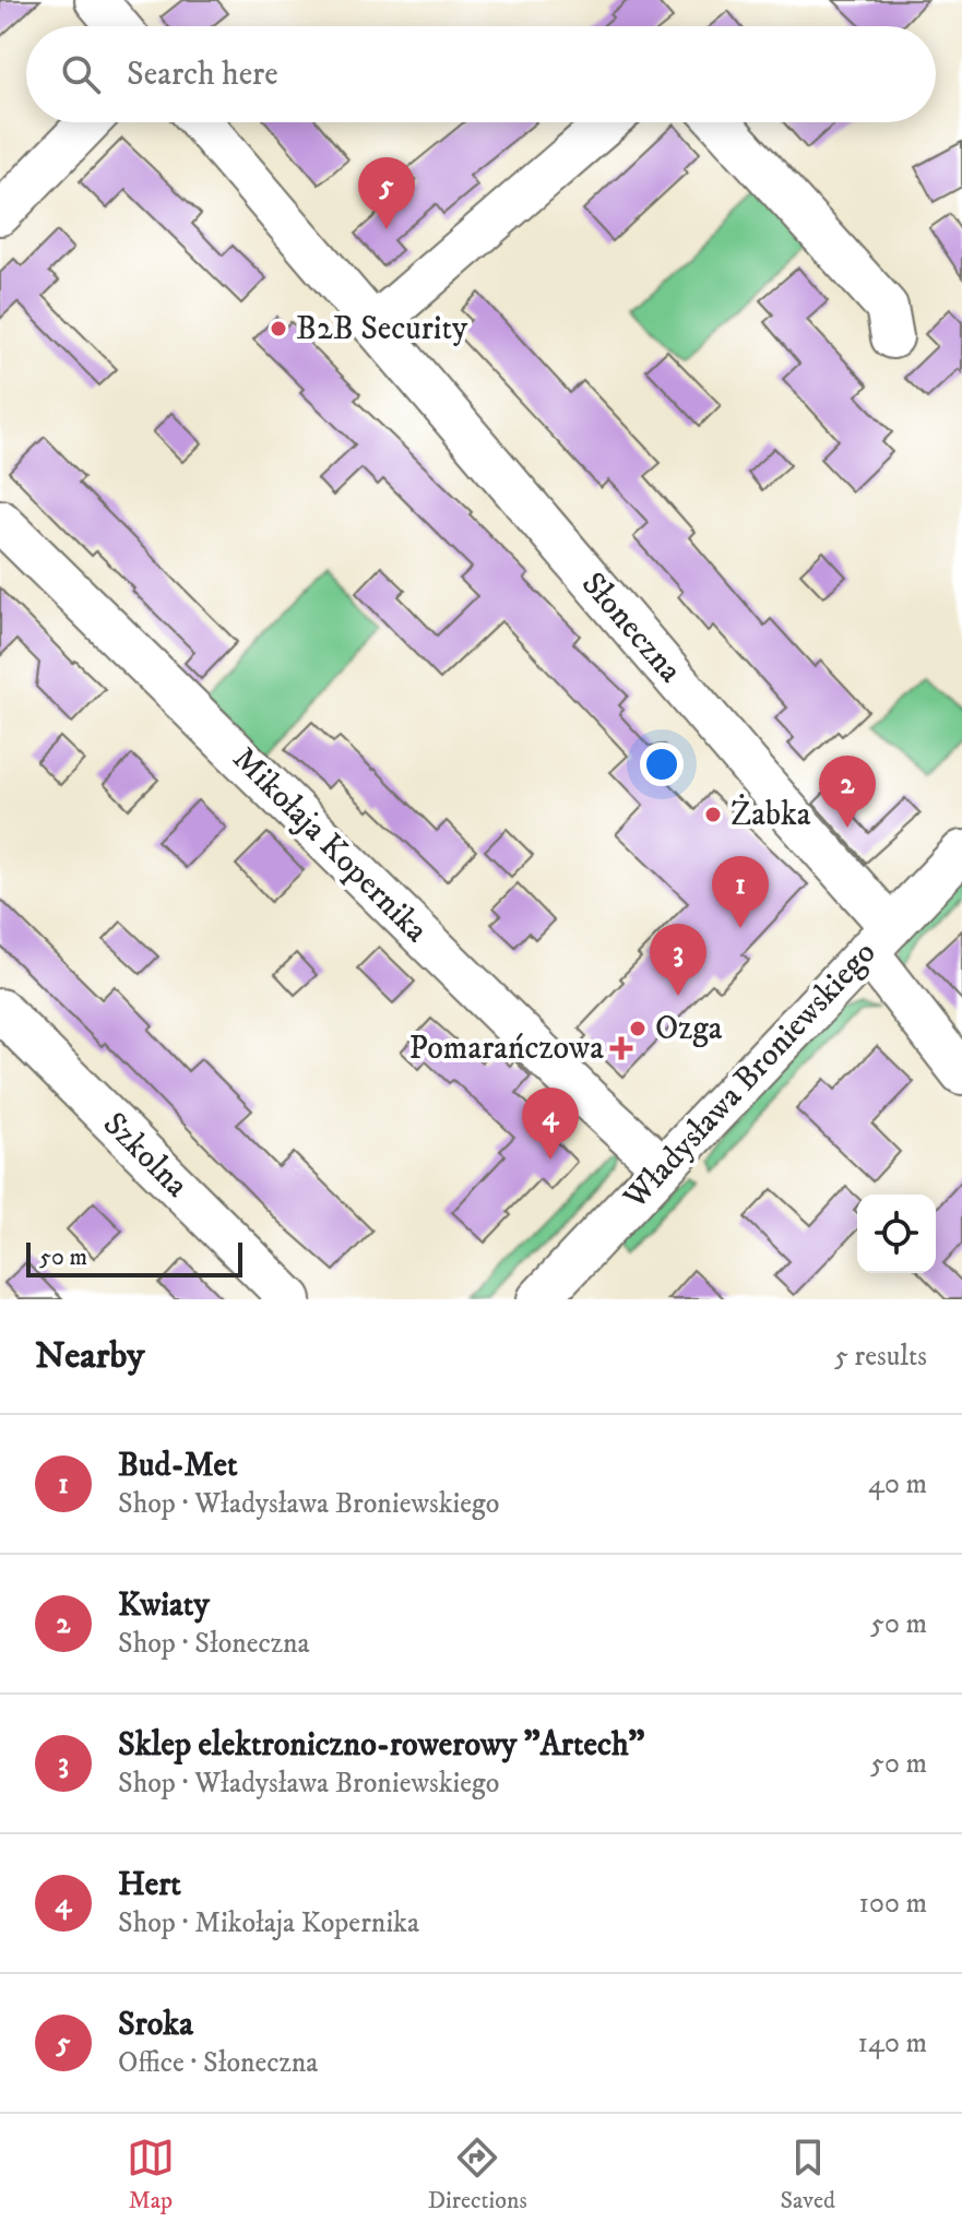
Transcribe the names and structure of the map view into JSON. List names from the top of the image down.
{
  "streets": {
    "street": [
      "Słoneczna",
      "Mikołaja Kopernika",
      "Władysława Broniewskiego",
      "Szkolna"
    ]
  },
  "crossings": [
    ["Słoneczna", "Władysława Broniewskiego"],
    ["Mikołaja Kopernika", "Władysława Broniewskiego"]
  ],
  "places": {
    "other": ["B2B Security", "Żabka", "Ozga"],
    "health": ["Pomarańczowa"]
  },
  "scale_bar": "50 m",
  "page": {
    "search": "Search here",
    "pins": [
      "5",
      "2",
      "1",
      "3",
      "4"
    ],
    "scale": "50 m",
    "heading": ["Nearby", "5 results"],
    "list": [
      {
        "mark": "1",
        "name": "Bud-Met",
        "note": "Shop · Władysława Broniewskiego",
        "value": "40 m"
      },
      {
        "mark": "2",
        "name": "Kwiaty",
        "note": "Shop · Słoneczna",
        "value": "50 m"
      },
      {
        "mark": "3",
        "name": "Sklep elektroniczno-rowerowy \"Artech\"",
        "note": "Shop · Władysława Broniewskiego",
        "value": "50 m"
      },
      {
        "mark": "4",
        "name": "Hert",
        "note": "Shop · Mikołaja Kopernika",
        "value": "100 m"
      },
      {
        "mark": "5",
        "name": "Sroka",
        "note": "Office · Słoneczna",
        "value": "140 m"
      }
    ],
    "nav": ["Map", "Directions", "Saved"]
  }
}
